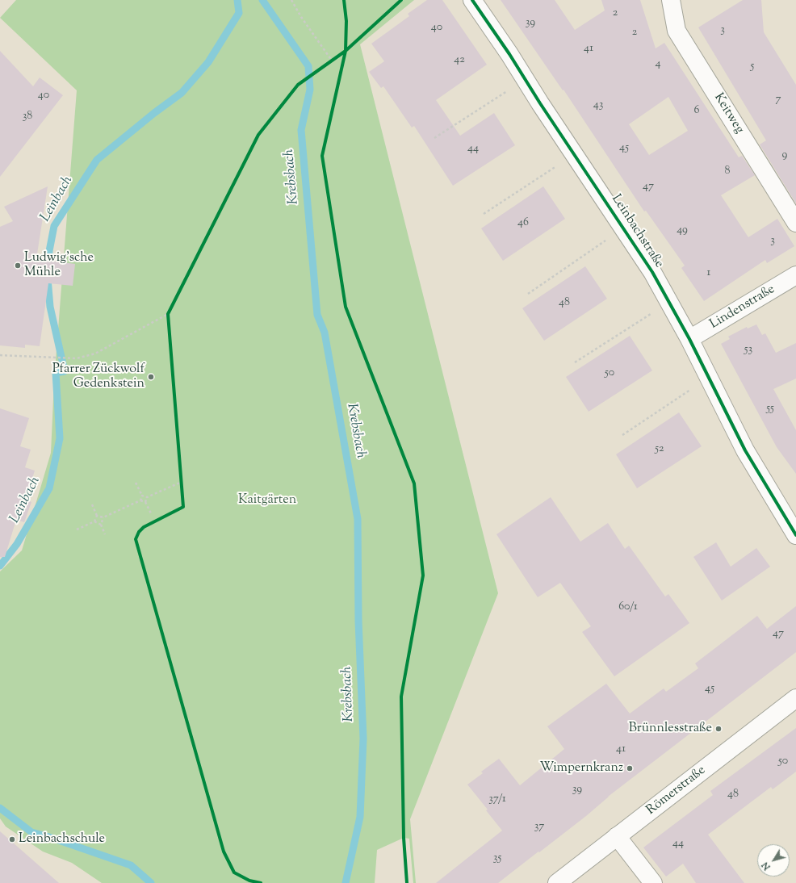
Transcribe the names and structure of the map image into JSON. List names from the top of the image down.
{
  "streets": {
    "street": [
      "Keitweg",
      "Leinbachstraße",
      "Lindenstraße",
      "Römerstraße"
    ]
  },
  "crossings": [
    ["Leinbachstraße", "Lindenstraße"]
  ],
  "water": ["Krebsbach", "Leinbach"],
  "parks": ["Kaitgärten"],
  "places": [
    "Ludwig’sche Mühle",
    "Pfarrer Zückwolf Gedenkstein",
    "Brünnlesstraße",
    "Wimpernkranz",
    "Leinbachschule"
  ],
  "house_numbers": [
    "2",
    "39",
    "40",
    "3",
    "2",
    "41",
    "42",
    "4",
    "5",
    "40",
    "7",
    "43",
    "6",
    "38",
    "45",
    "44",
    "9",
    "8",
    "47",
    "46",
    "49",
    "3",
    "1",
    "48",
    "53",
    "50",
    "55",
    "52",
    "60/1",
    "47",
    "45",
    "41",
    "50",
    "39",
    "48",
    "37/1",
    "37",
    "44",
    "35"
  ],
  "north": "bottom left"
}
